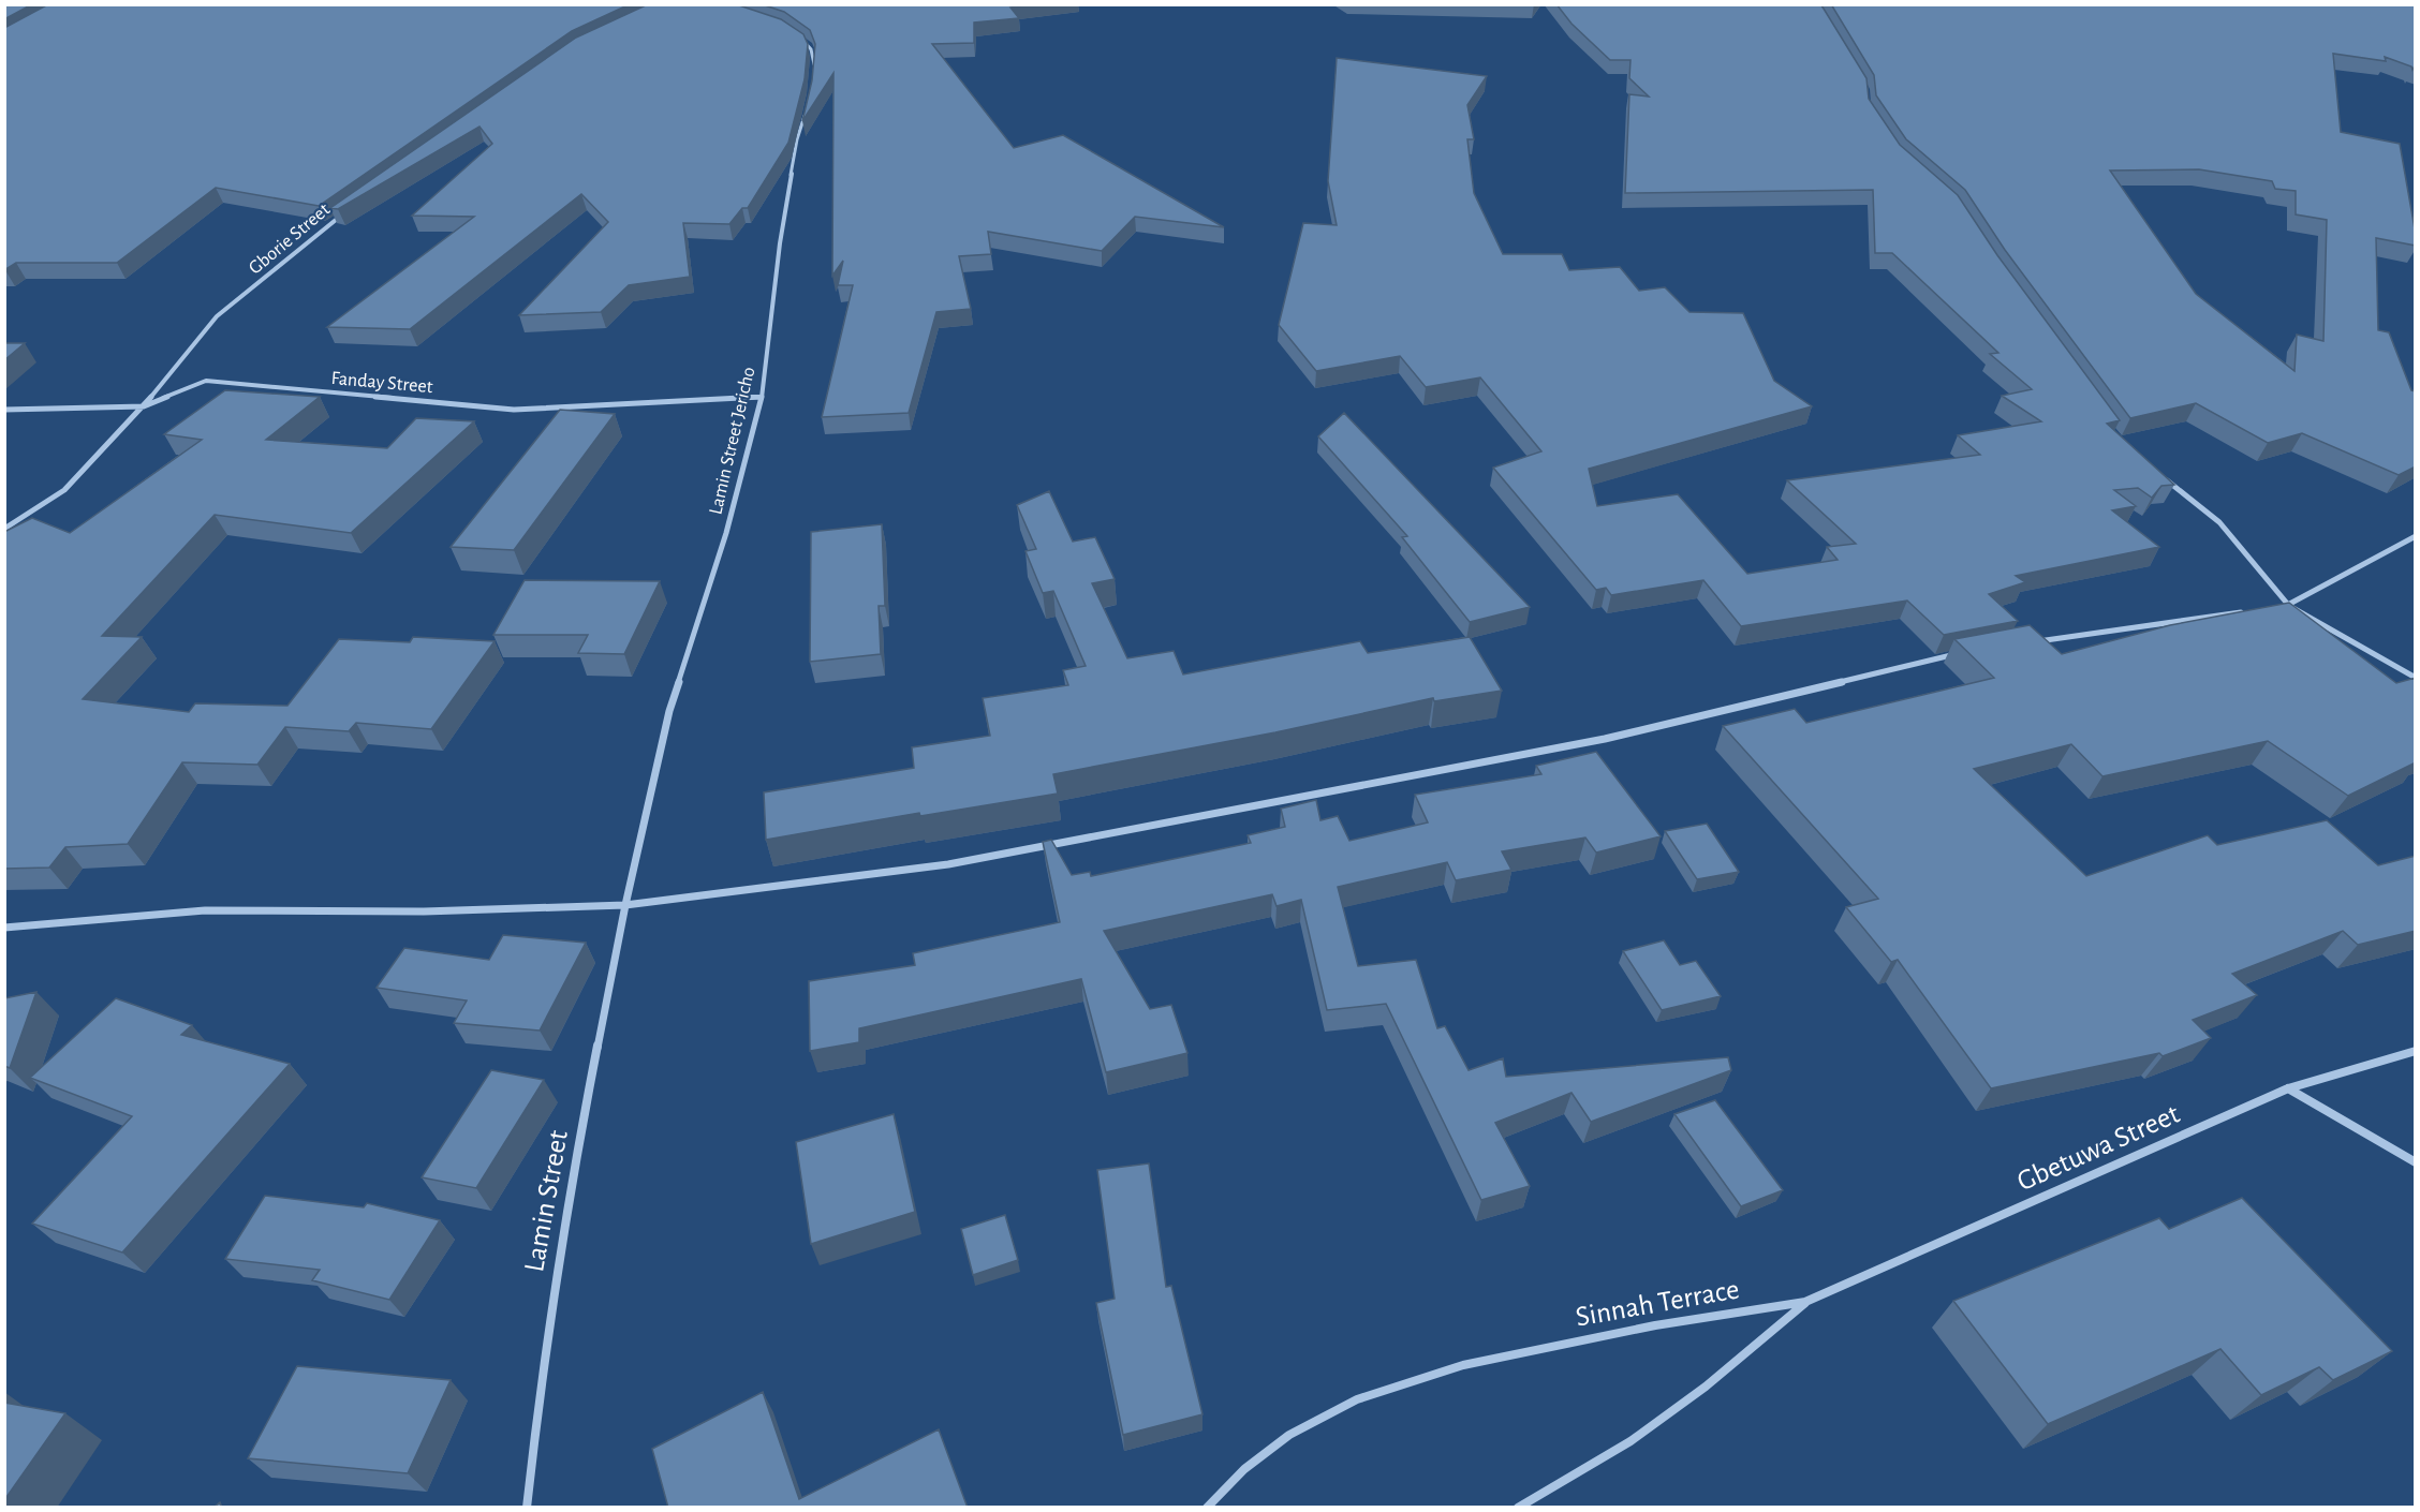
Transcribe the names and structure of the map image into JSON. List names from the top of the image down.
{
  "streets": {
    "street": [
      "Gborie Street",
      "Fanday Street",
      "Lamin Street Jericho",
      "Gbetuwa Street",
      "Lamin Street",
      "Sinnah Terrace"
    ]
  },
  "crossings": [
    ["Gborie Street", "Fanday Street"],
    ["Fanday Street", "Lamin Street Jericho"],
    ["Lamin Street Jericho", "Lamin Street"],
    ["Gbetuwa Street", "Sinnah Terrace"]
  ]
}
